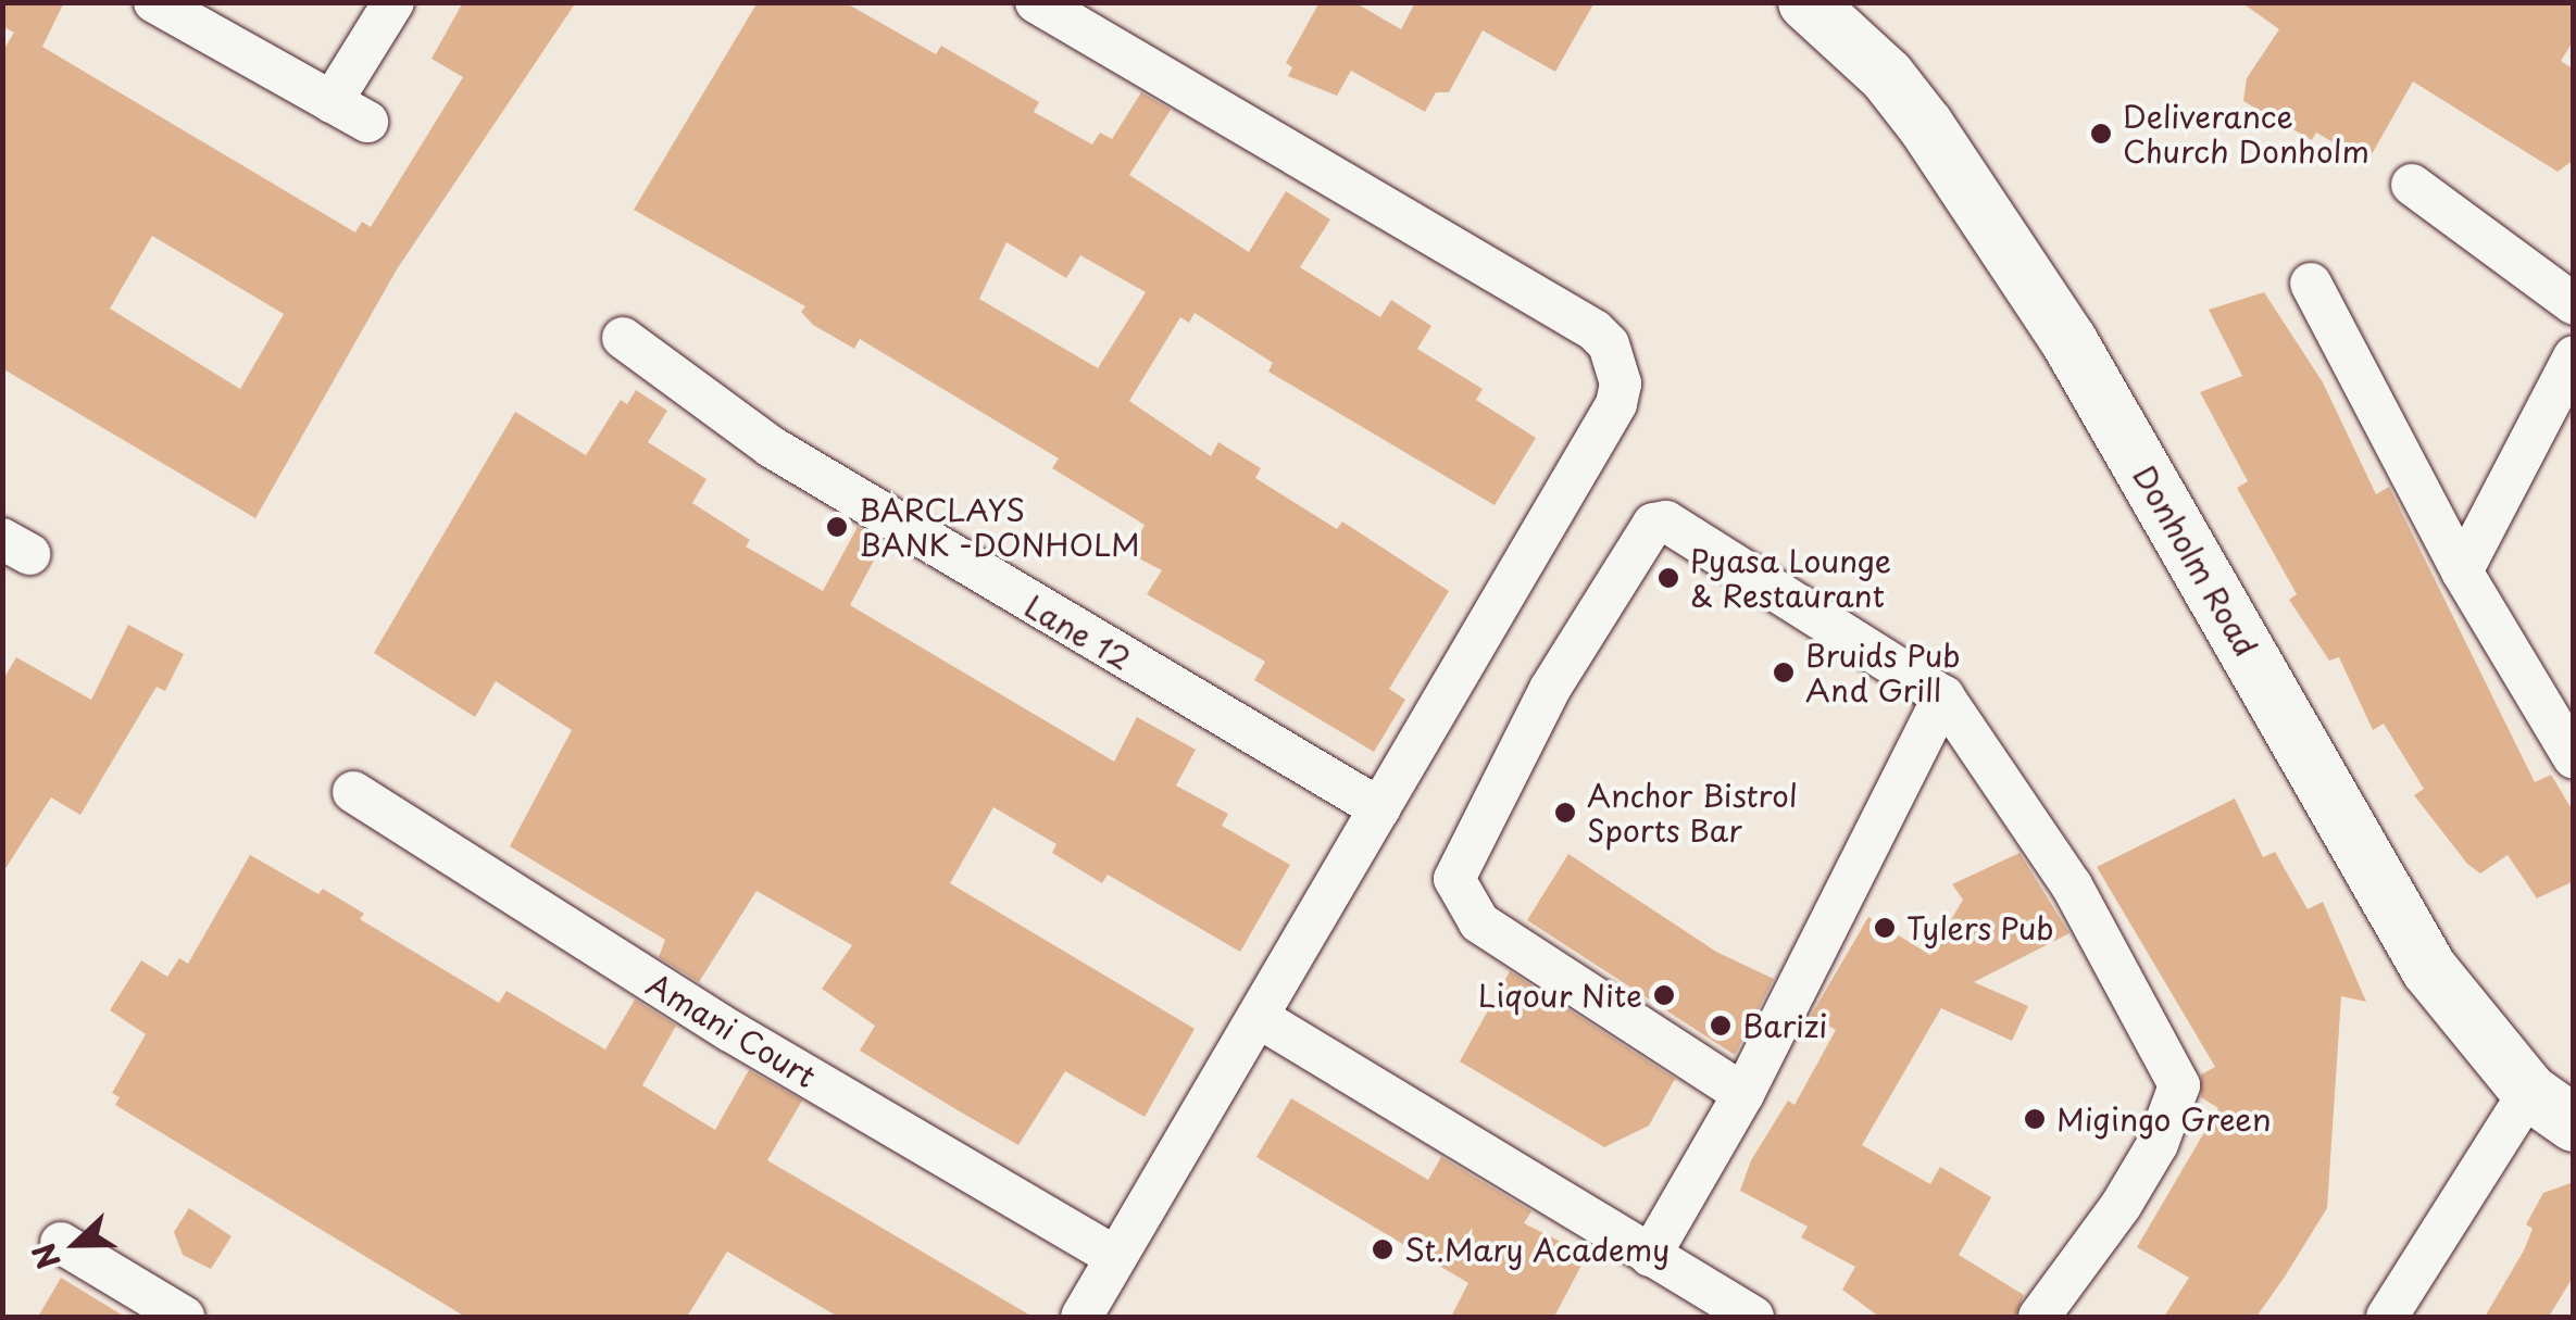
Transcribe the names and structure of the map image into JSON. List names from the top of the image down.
{
  "streets": {
    "main road": ["Donholm Road"],
    "street": ["Lane 12", "Amani Court"]
  },
  "places": [
    "Deliverance Church Donholm",
    "BARCLAYS BANK -DONHOLM",
    "Pyasa Lounge & Restaurant",
    "Bruids Pub And Grill",
    "Anchor Bistrol Sports Bar",
    "Tylers Pub",
    "Liqour Nite",
    "Barizi",
    "Migingo Green",
    "St.Mary Academy"
  ],
  "north": "left"
}
